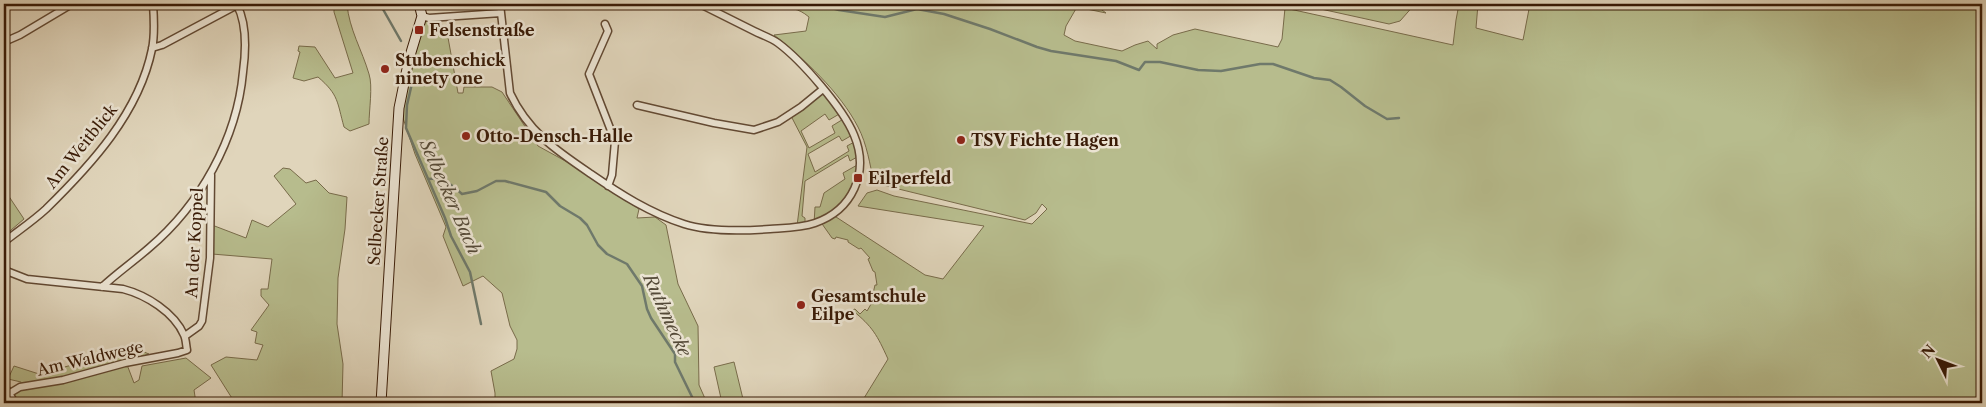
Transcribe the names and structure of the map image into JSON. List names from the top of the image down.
{
  "streets": {
    "main road": ["Selbecker Straße"],
    "street": ["Am Weitblick", "An der Koppel", "Am Waldwege"]
  },
  "crossings": [
    ["An der Koppel", "Am Waldwege"]
  ],
  "water": ["Selbecker Bach", "Ruthmecke"],
  "places": {
    "transit": ["Felsenstraße", "Eilperfeld"],
    "other": [
      "Stubenschick ninety one",
      "Otto-Densch-Halle",
      "TSV Fichte Hagen",
      "Gesamtschule Eilpe"
    ]
  },
  "north": "top left"
}
